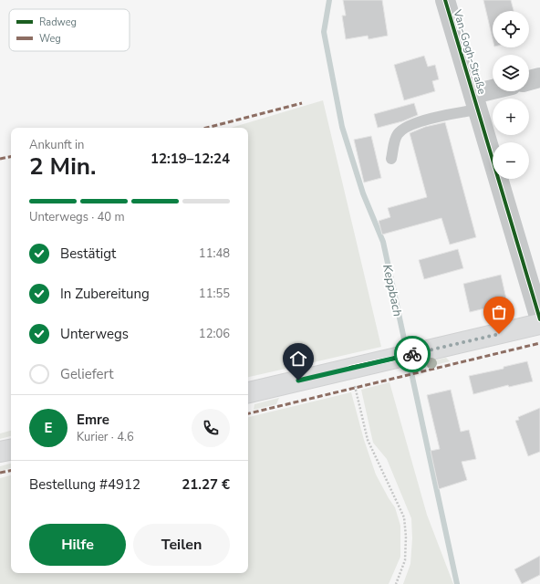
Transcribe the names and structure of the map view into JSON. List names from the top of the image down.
{
  "streets": {
    "street": ["Van-Gogh-Straße"]
  },
  "water": ["Keppbach"],
  "legend": ["Radweg", "Weg"],
  "page": {
    "map_buttons": ["+", "−"],
    "heading": ["2 Min.", "Ankunft in", "12:19–12:24"],
    "panel": [
      "Emre",
      "Kurier · 4.6",
      "Bestellung #4912",
      "21.27 €"
    ],
    "bar": "Unterwegs · 40 m",
    "list": [
      ["Bestätigt", "11:48"],
      ["In Zubereitung", "11:55"],
      ["Unterwegs", "12:06"],
      "Geliefert"
    ],
    "round": "E",
    "buttons": ["Hilfe", "Teilen"]
  }
}
